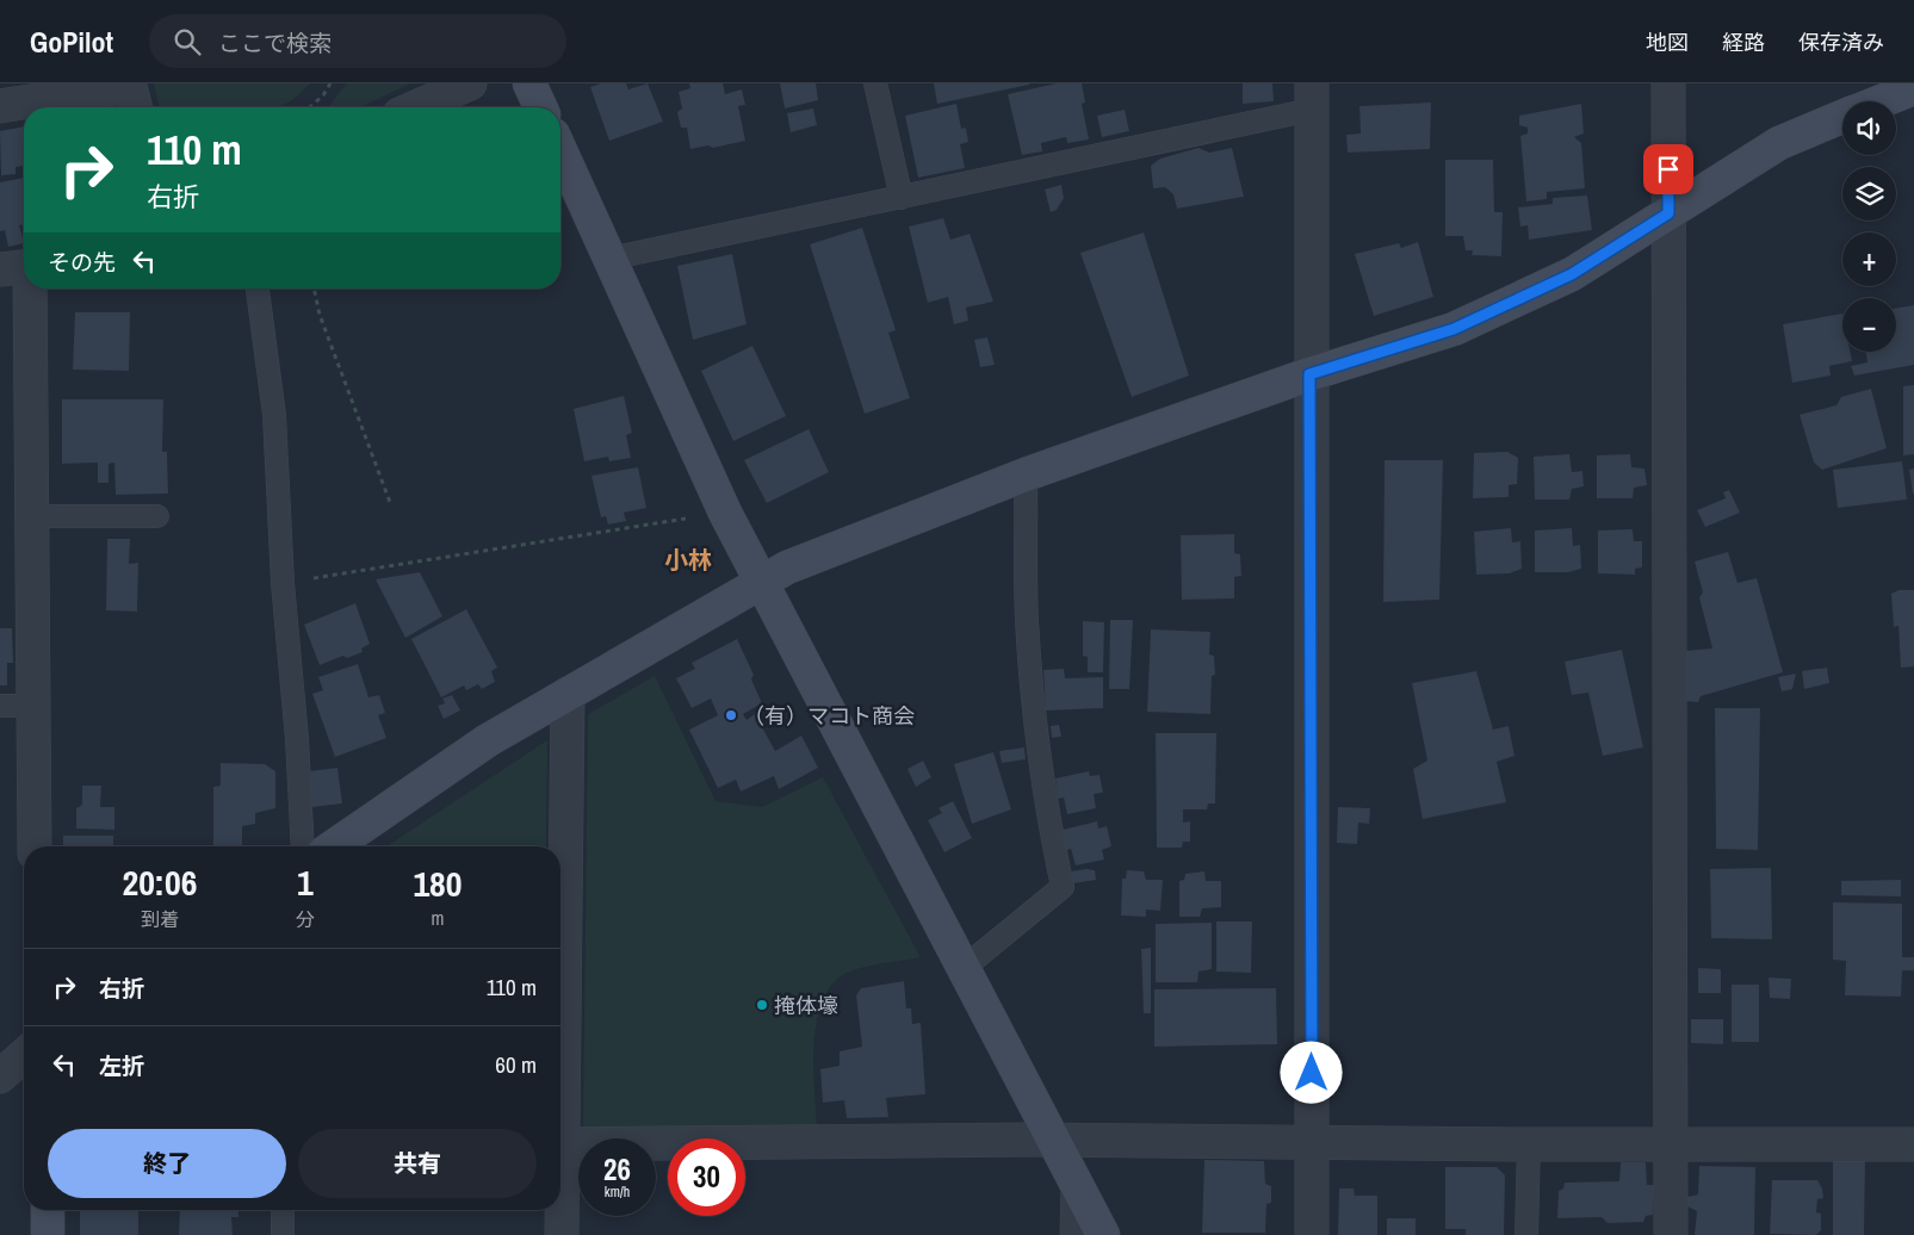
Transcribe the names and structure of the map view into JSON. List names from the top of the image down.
{
  "districts": ["小林"],
  "places": ["（有）マコト商会", "掩体壕"],
  "page": {
    "header": "GoPilot",
    "search": "ここで検索",
    "nav": ["地図", "経路", "保存済み"],
    "map_buttons": ["+", "−"],
    "turn": ["110 m", "右折"],
    "then": "その先",
    "eta": [
      "20:06",
      "到着",
      "1",
      "分",
      "180",
      "m"
    ],
    "list": [
      {
        "name": "右折",
        "value": "110 m"
      },
      {
        "name": "左折",
        "value": "60 m"
      }
    ],
    "buttons": ["終了", "共有"],
    "speed": "26 km/h",
    "limit": "30"
  }
}
